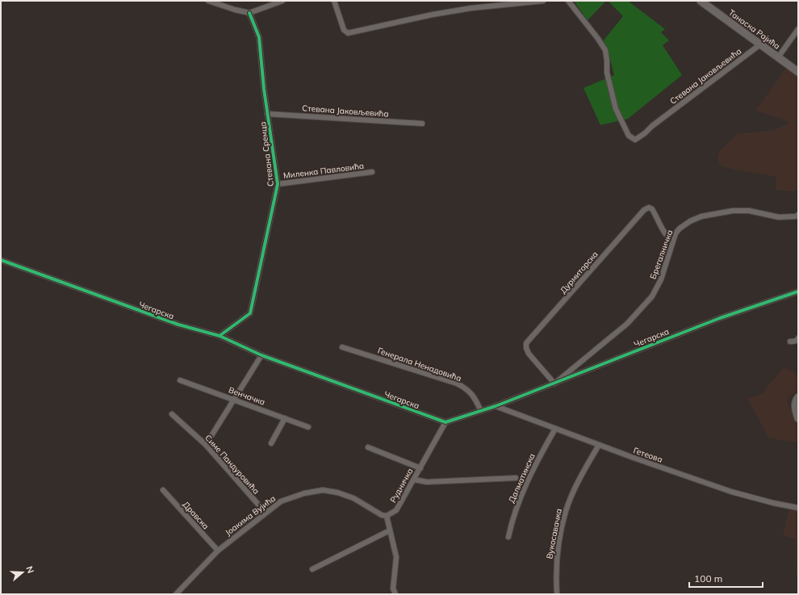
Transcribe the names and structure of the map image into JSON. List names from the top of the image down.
{
  "streets": {
    "street": [
      "Танаска Рајића",
      "Стевана Јаковљевића",
      "Стевана Сремца",
      "Миленка Павловића",
      "Брегалничка",
      "Дурмиторска",
      "Чегарска",
      "Генерала Ненадовића",
      "Венчачка",
      "Гетеова",
      "Симе Пандуровића",
      "Далматинска",
      "Рудничка",
      "Дравска",
      "Јоакима Вујића",
      "Вукосавачка"
    ]
  },
  "crossings": [
    ["Танаска Рајића", "Стевана Јаковљевића"],
    ["Стевана Јаковљевића", "Стевана Сремца"],
    ["Стевана Сремца", "Миленка Павловића"],
    ["Стевана Сремца", "Чегарска"],
    ["Брегалничка", "Дурмиторска"],
    ["Брегалничка", "Чегарска"],
    ["Дурмиторска", "Чегарска"],
    ["Чегарска", "Генерала Ненадовића"],
    ["Чегарска", "Гетеова"],
    ["Чегарска", "Рудничка"],
    ["Гетеова", "Далматинска"],
    ["Гетеова", "Вукосавачка"],
    ["Симе Пандуровића", "Јоакима Вујића"],
    ["Рудничка", "Јоакима Вујића"],
    ["Дравска", "Јоакима Вујића"]
  ],
  "scale_bar": "100 m",
  "north": "right"
}
